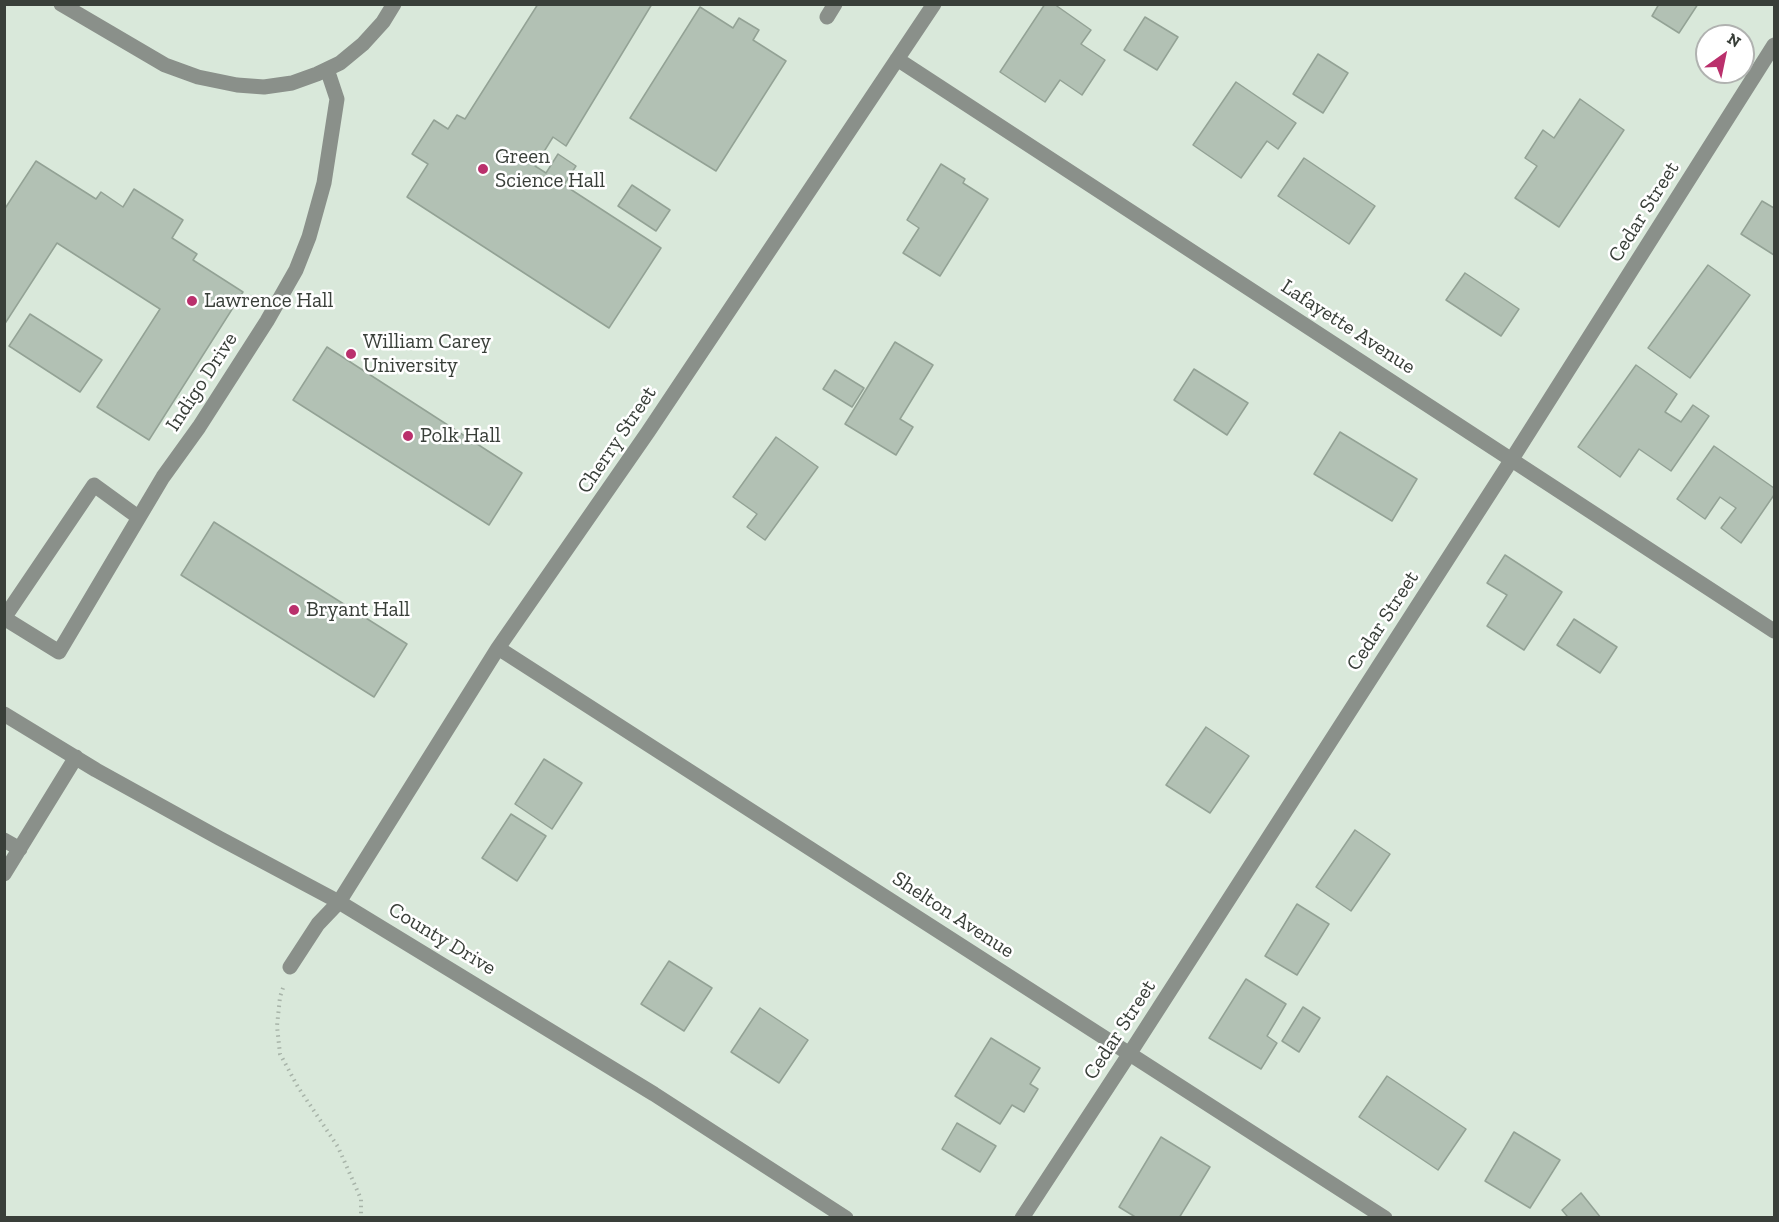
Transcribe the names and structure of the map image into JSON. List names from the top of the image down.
{
  "streets": {
    "street": [
      "Cedar Street",
      "Lafayette Avenue",
      "Indigo Drive",
      "Cherry Street",
      "Shelton Avenue",
      "County Drive"
    ]
  },
  "crossings": [
    ["Cedar Street", "Lafayette Avenue"],
    ["Cedar Street", "Shelton Avenue"],
    ["Lafayette Avenue", "Cherry Street"],
    ["Cherry Street", "Shelton Avenue"],
    ["Cherry Street", "County Drive"]
  ],
  "places": [
    "Green Science Hall",
    "Lawrence Hall",
    "William Carey University",
    "Polk Hall",
    "Bryant Hall"
  ],
  "north": "top right"
}
